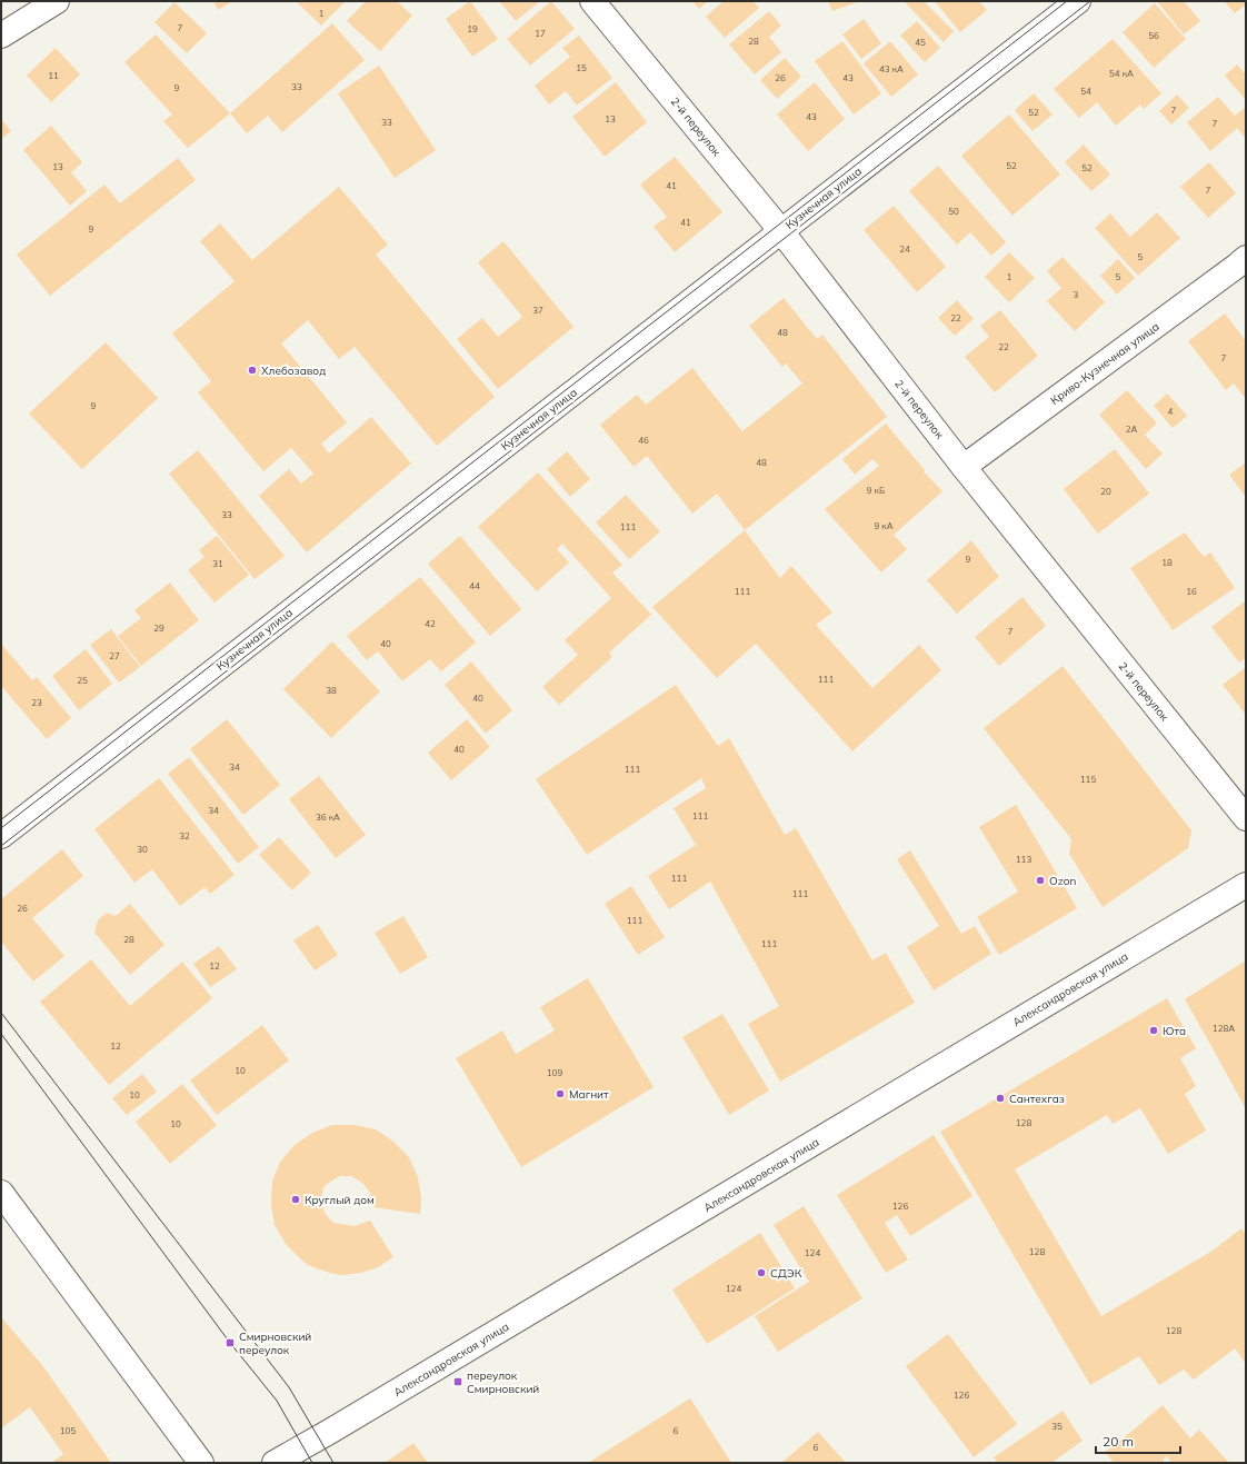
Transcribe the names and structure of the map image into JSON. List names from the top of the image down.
{
  "streets": {
    "street": [
      "2-й переулок",
      "Кузнечная улица",
      "Криво-Кузнечная улица",
      "Александровская улица"
    ]
  },
  "crossings": [
    ["2-й переулок", "Кузнечная улица"],
    ["2-й переулок", "Криво-Кузнечная улица"]
  ],
  "places": {
    "other": [
      "Хлебозавод",
      "Ozon",
      "Юта",
      "Магнит",
      "Сантехгаз",
      "Круглый дом",
      "СДЭК"
    ],
    "transit": ["Смирновский переулок", "переулок Смирновский"]
  },
  "house_numbers": [
    "1",
    "7",
    "19",
    "17",
    "56",
    "28",
    "45",
    "15",
    "43 кА",
    "54 кА",
    "11",
    "26",
    "43",
    "33",
    "9",
    "54",
    "7",
    "52",
    "43",
    "13",
    "33",
    "7",
    "52",
    "13",
    "52",
    "41",
    "7",
    "50",
    "41",
    "9",
    "24",
    "5",
    "1",
    "5",
    "3",
    "37",
    "22",
    "48",
    "22",
    "7",
    "9",
    "4",
    "2А",
    "46",
    "48",
    "9 кБ",
    "20",
    "33",
    "9 кА",
    "111",
    "9",
    "18",
    "31",
    "44",
    "111",
    "16",
    "42",
    "29",
    "7",
    "40",
    "27",
    "111",
    "25",
    "38",
    "40",
    "23",
    "40",
    "34",
    "111",
    "115",
    "34",
    "111",
    "36 кА",
    "32",
    "30",
    "113",
    "111",
    "111",
    "26",
    "111",
    "28",
    "111",
    "12",
    "128А",
    "12",
    "10",
    "109",
    "10",
    "128",
    "10",
    "126",
    "128",
    "124",
    "124",
    "128",
    "126",
    "35",
    "105",
    "6",
    "6"
  ],
  "scale_bar": "20 m"
}
